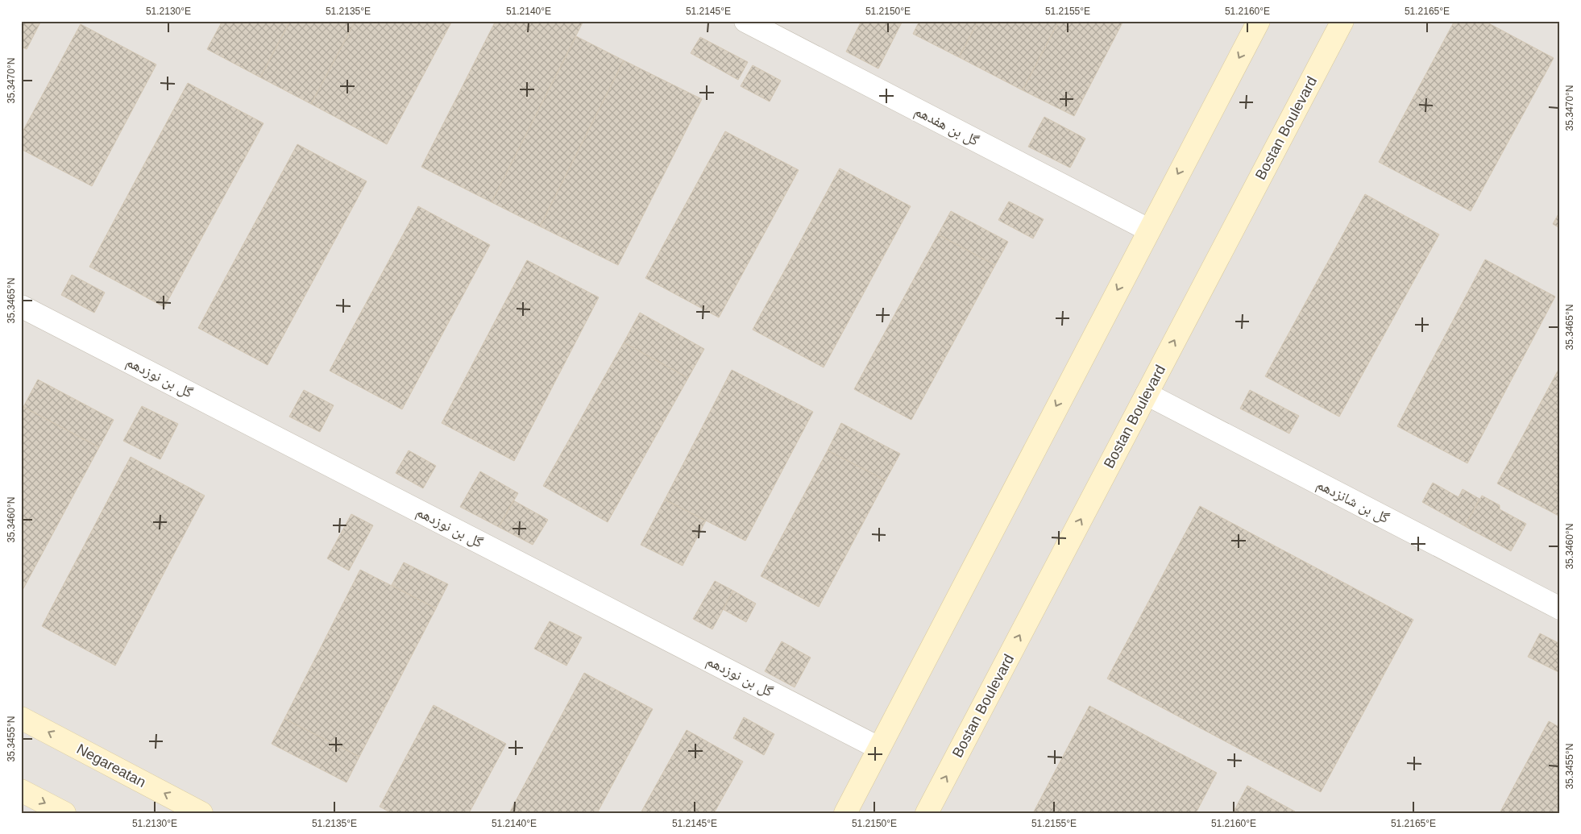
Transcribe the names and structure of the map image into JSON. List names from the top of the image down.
{
  "streets": {
    "street": [
      "گل بن هفدهم",
      "Bostan Boulevard",
      "گل بن نوزدهم",
      "گل بن شانزدهم",
      "Negareatan"
    ]
  },
  "crossings": [
    ["Bostan Boulevard", "گل بن شانزدهم"]
  ],
  "one_way": ["Negareatan"],
  "coordinates": [
    "51.2130°E",
    "51.2135°E",
    "51.2140°E",
    "51.2145°E",
    "51.2150°E",
    "51.2155°E",
    "51.2160°E",
    "51.2165°E",
    "35.3470°N",
    "35.3465°N",
    "35.3460°N",
    "35.3455°N"
  ]
}
